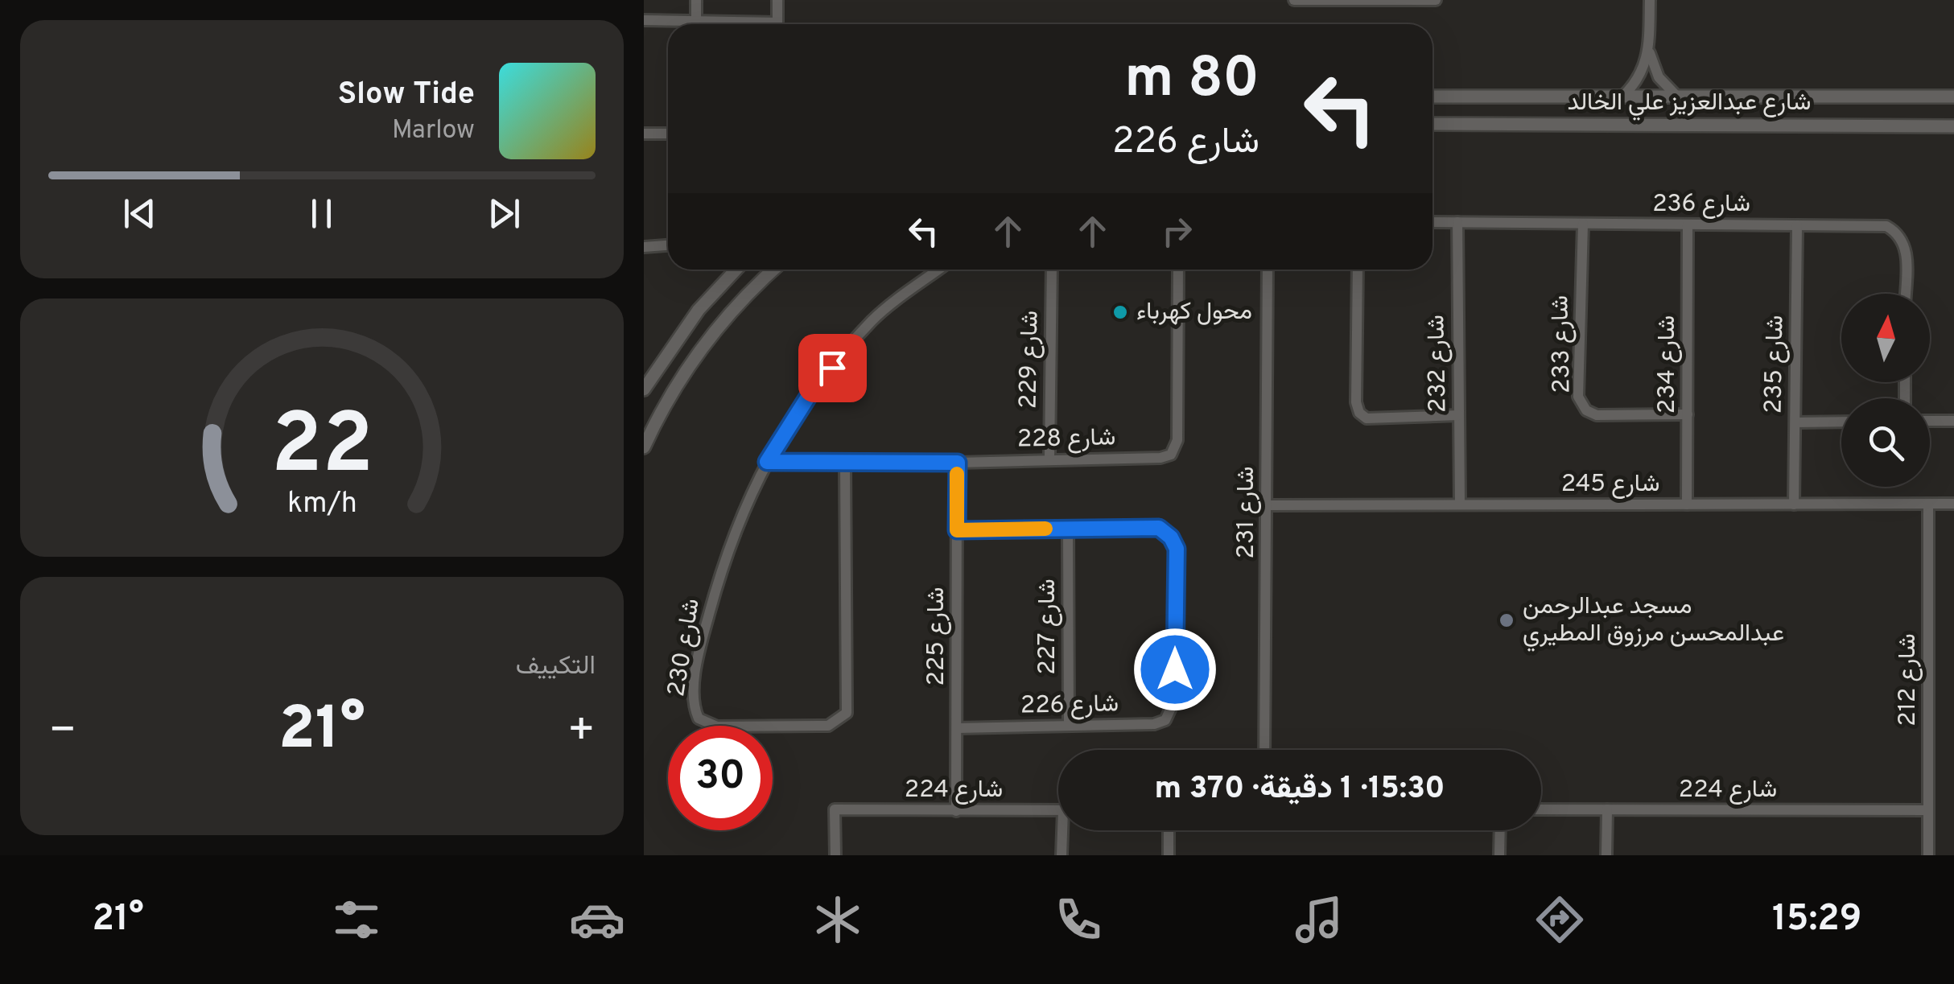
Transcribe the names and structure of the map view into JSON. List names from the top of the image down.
{
  "streets": {
    "street": [
      "شارع عبدالعزيز علي الخالد",
      "شارع 236",
      "شارع 233",
      "شارع 229",
      "شارع 232",
      "شارع 234",
      "شارع 235",
      "شارع 228",
      "شارع 245",
      "شارع 231",
      "شارع 227",
      "شارع 225",
      "شارع 230",
      "شارع 212",
      "شارع 226",
      "شارع 224"
    ]
  },
  "crossings": [
    ["شارع 236", "شارع 233"],
    ["شارع 236", "شارع 232"],
    ["شارع 236", "شارع 234"],
    ["شارع 236", "شارع 235"],
    ["شارع 233", "شارع 234"],
    ["شارع 229", "شارع 228"],
    ["شارع 232", "شارع 245"],
    ["شارع 234", "شارع 245"],
    ["شارع 235", "شارع 245"],
    ["شارع 228", "شارع 225"],
    ["شارع 228", "شارع 230"],
    ["شارع 245", "شارع 231"],
    ["شارع 245", "شارع 212"],
    ["شارع 227", "شارع 226"],
    ["شارع 225", "شارع 226"],
    ["شارع 225", "شارع 224"],
    ["شارع 212", "شارع 224"]
  ],
  "places": ["محول كهرباء", "مسجد عبدالرحمن عبدالمحسن مرزوق المطيري"],
  "north": "top",
  "page": {
    "turn": ["80 m", "شارع 226"],
    "song": ["Slow Tide", "Marlow"],
    "tile": "التكييف",
    "heat": ["−", "21°", "+"],
    "limit": "30",
    "trip": "15:30 · 1 دقيقة · 370 m",
    "tabs": ["15:29", "21°"],
    "gauge": ["22", "km/h"]
  }
}
